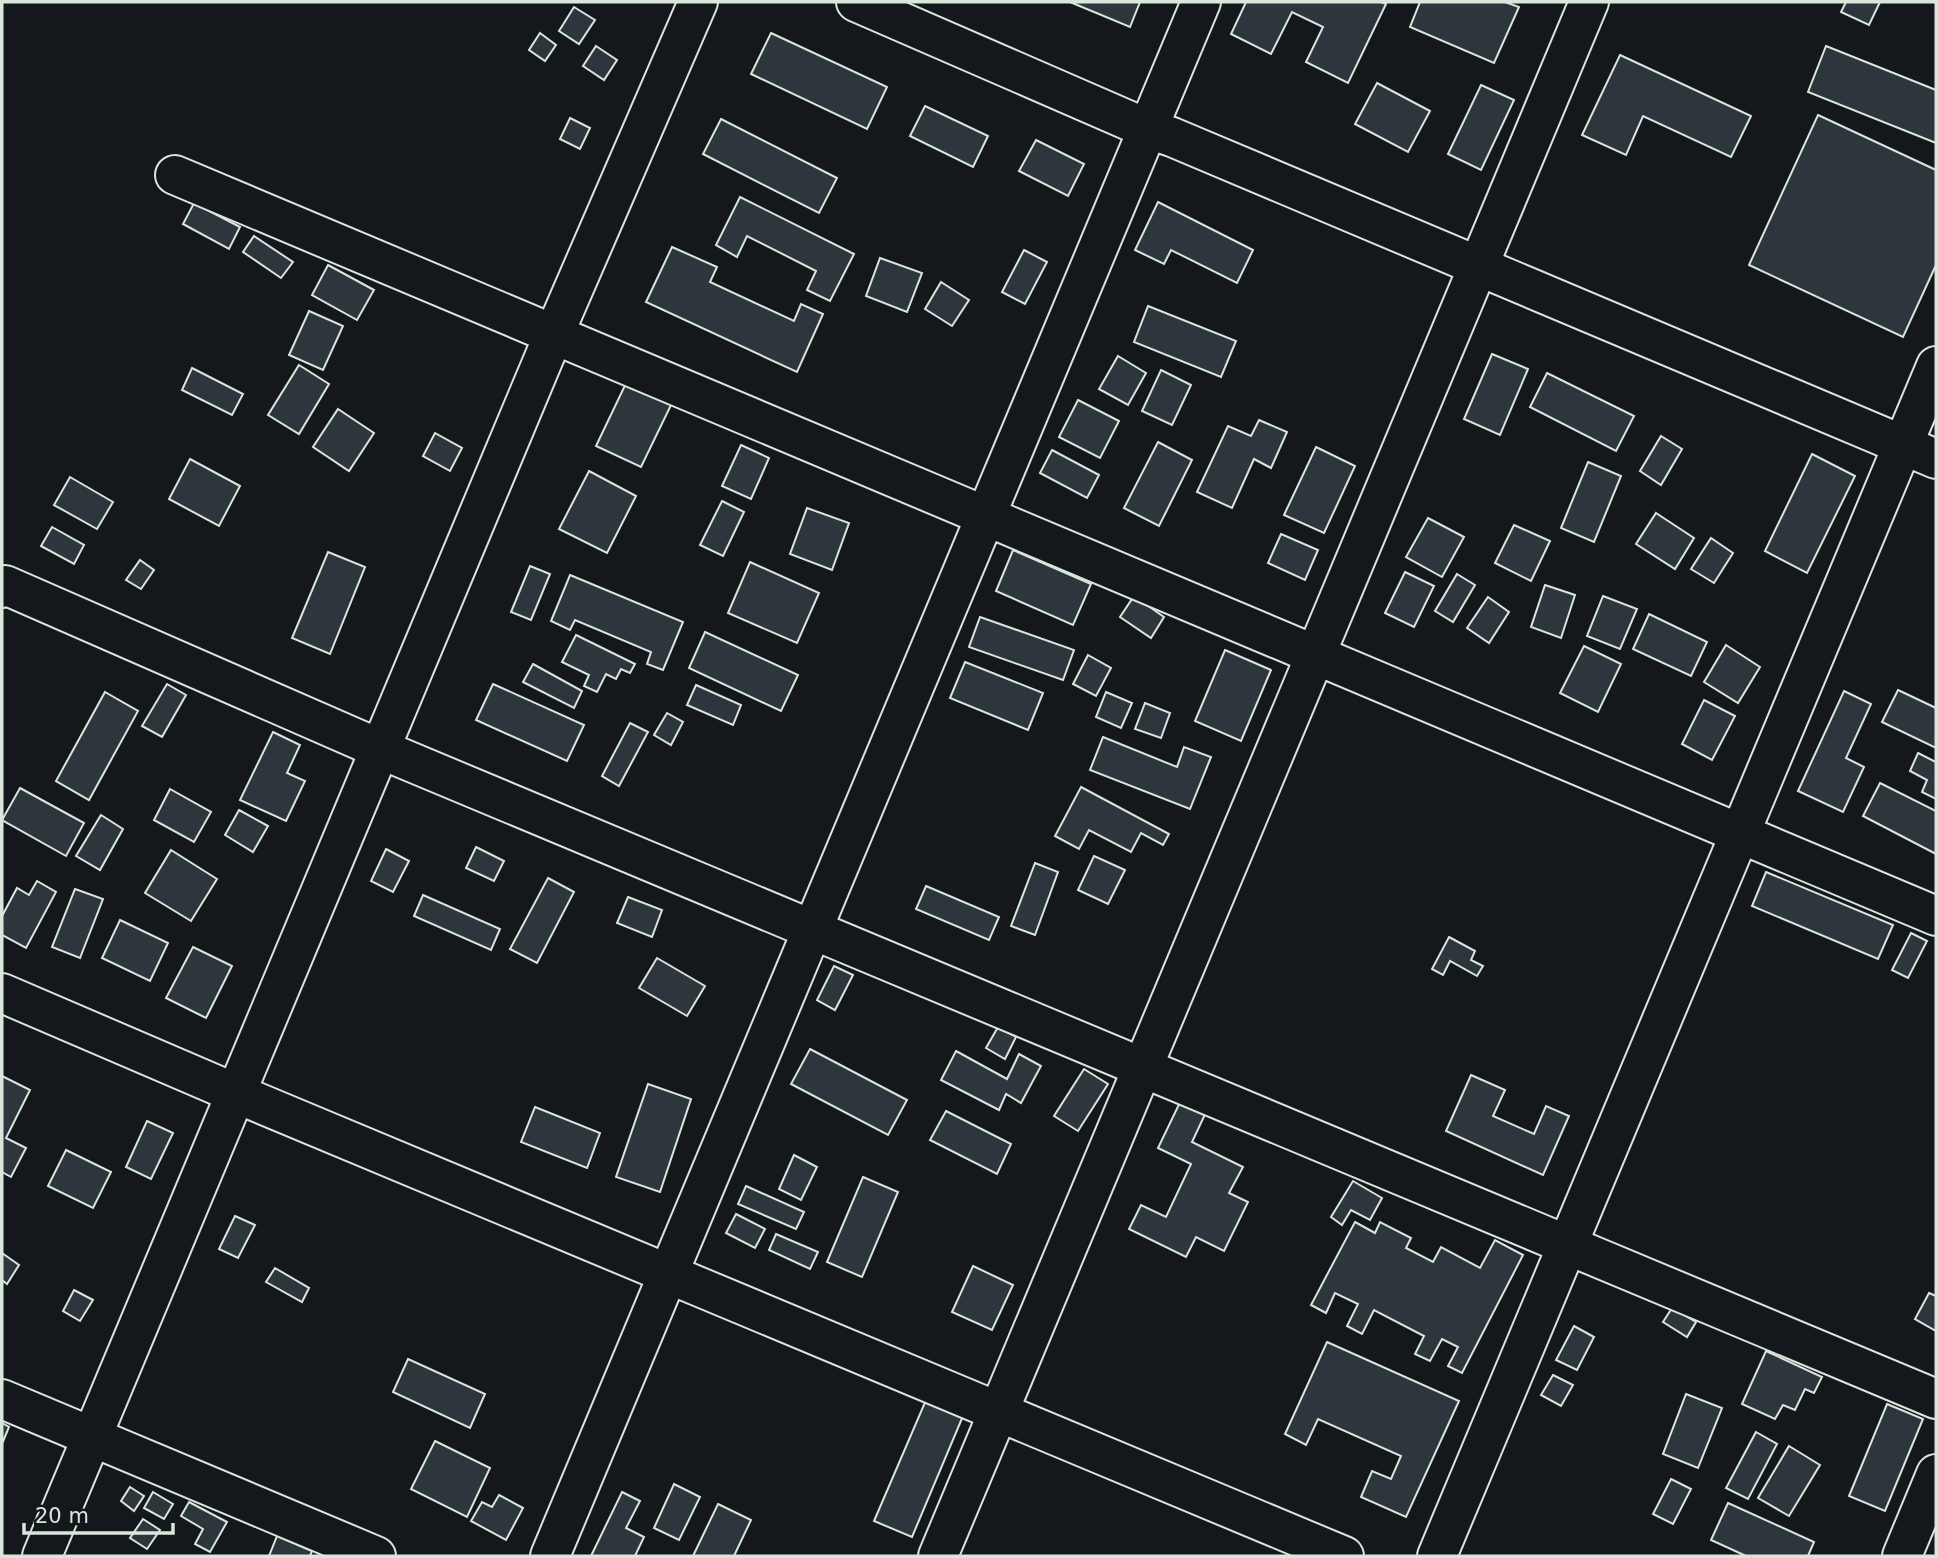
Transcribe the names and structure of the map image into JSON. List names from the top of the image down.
{
  "scale_bar": "20 m"
}
